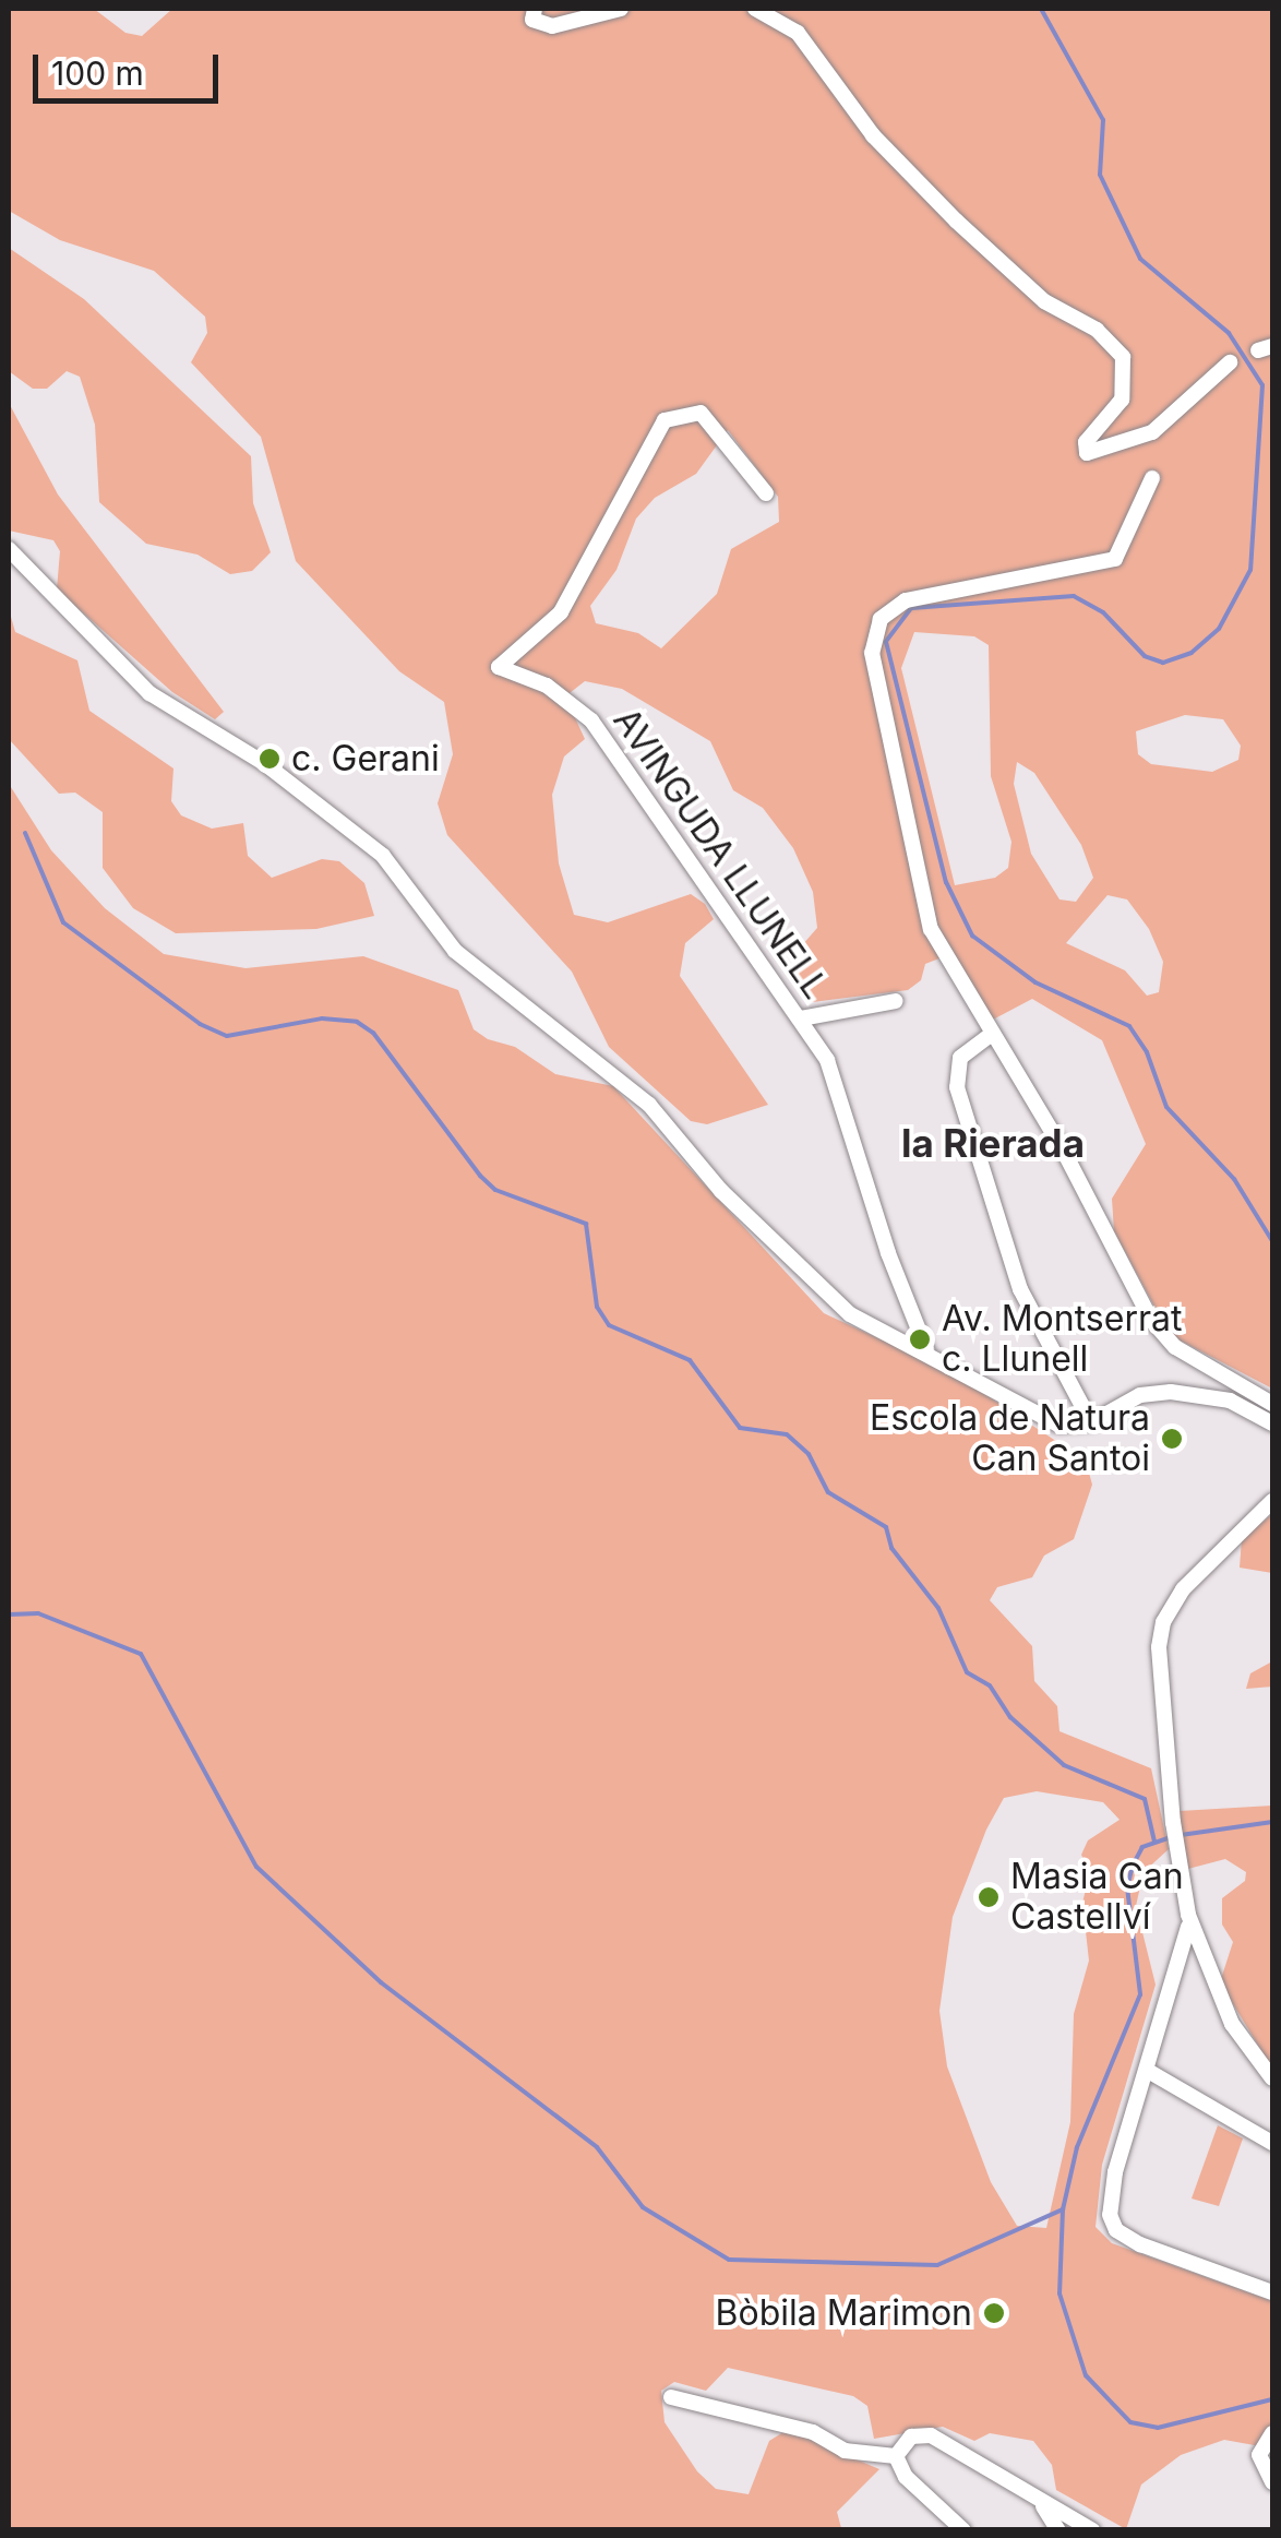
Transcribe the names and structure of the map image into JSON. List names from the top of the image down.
{
  "streets": {
    "street": ["AVINGUDA LLUNELL"]
  },
  "districts": ["la Rierada"],
  "places": [
    "c. Gerani",
    "Av. Montserrat c. Llunell",
    "Escola de Natura Can Santoi",
    "Masia Can Castellví",
    "Bòbila Marimon"
  ],
  "scale_bar": "100 m"
}
